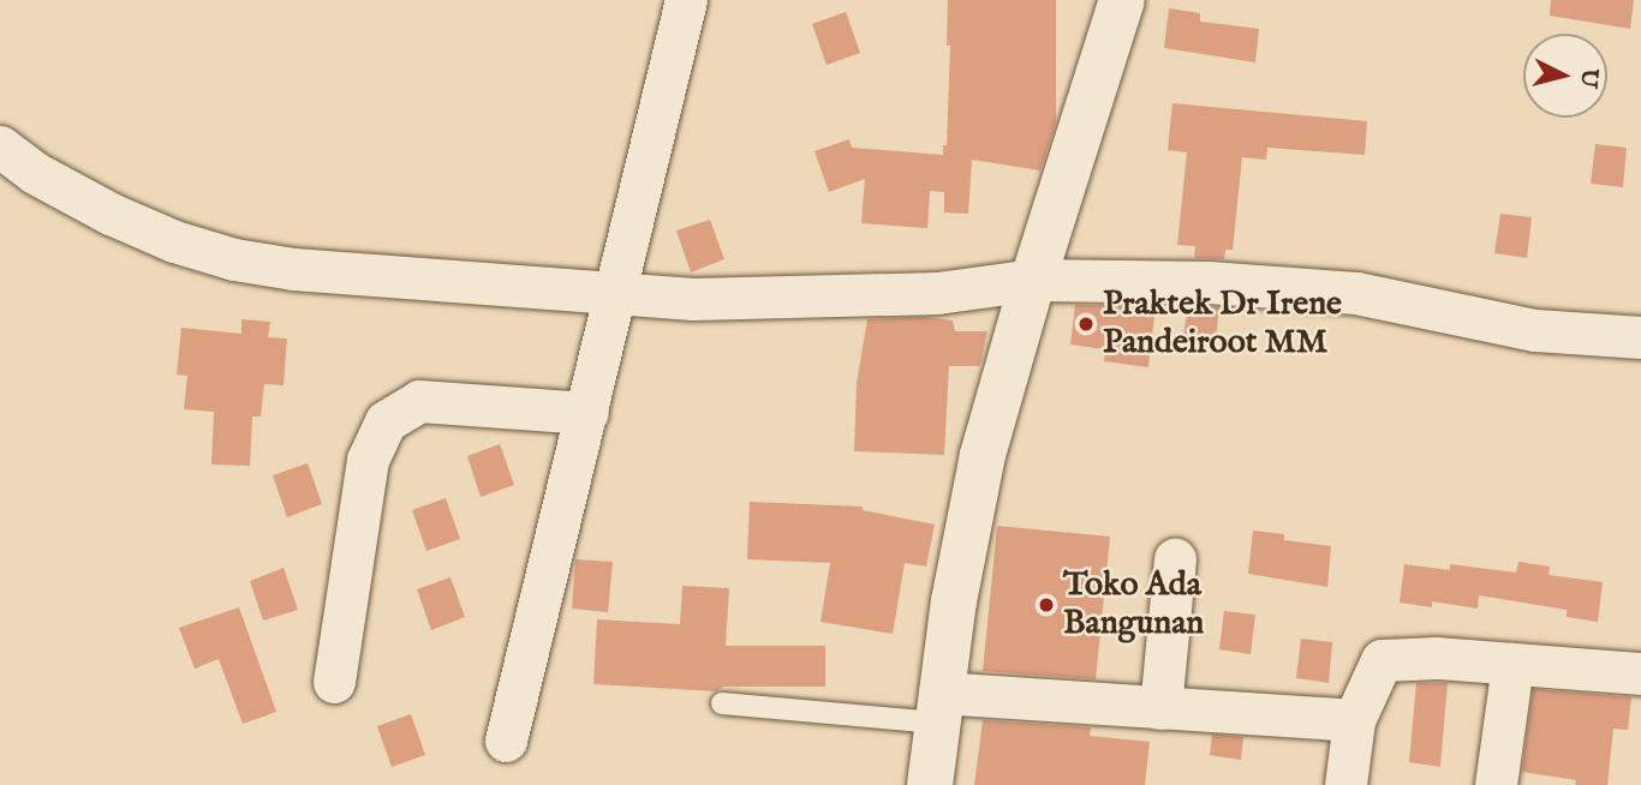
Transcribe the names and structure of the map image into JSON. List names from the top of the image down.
{
  "places": ["Praktek Dr Irene Pandeiroot MM", "Toko Ada Bangunan"],
  "north": "right"
}
